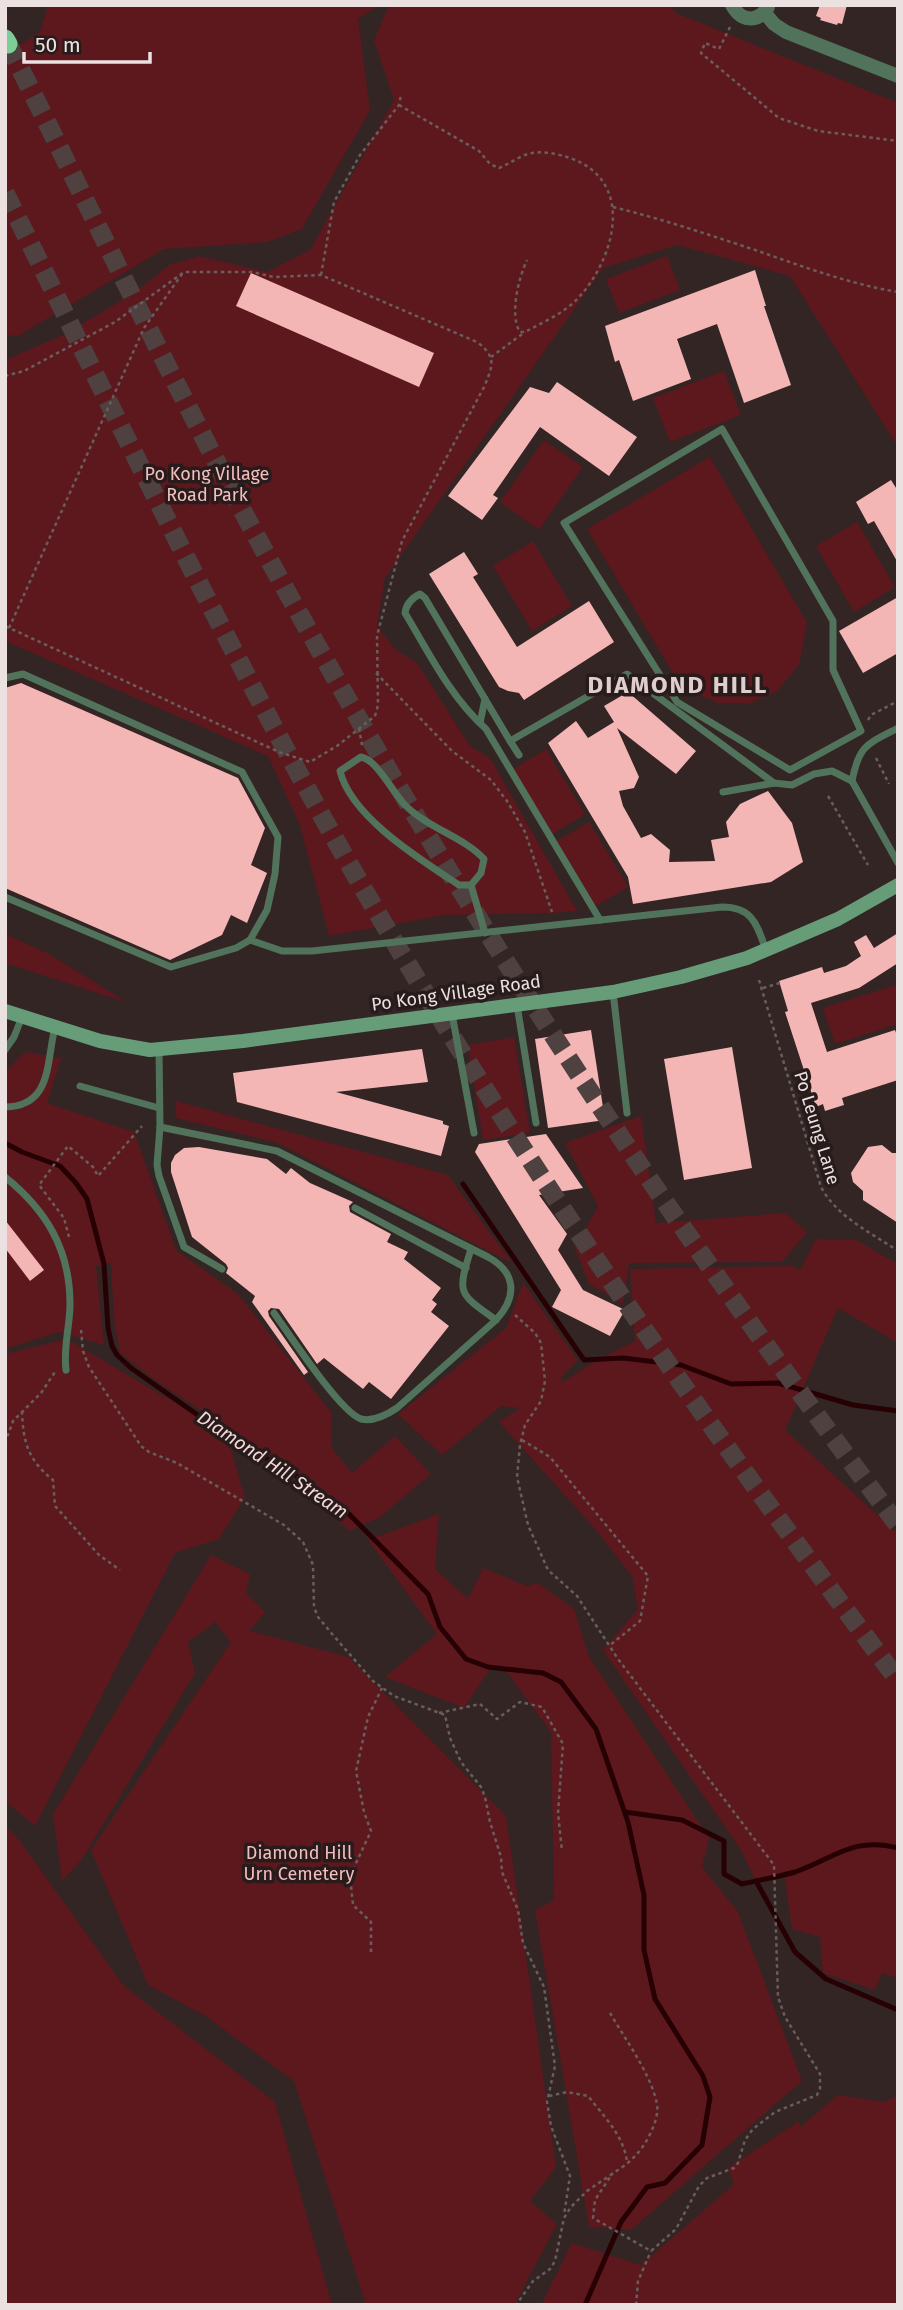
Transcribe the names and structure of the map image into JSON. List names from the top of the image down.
{
  "streets": {
    "main road": ["Po Kong Village Road"],
    "path": ["Po Leung Lane"]
  },
  "districts": ["DIAMOND HILL"],
  "water": ["Diamond Hill Stream"],
  "parks": ["Po Kong Village Road Park", "Diamond Hill Urn Cemetery"],
  "scale_bar": "50 m"
}
